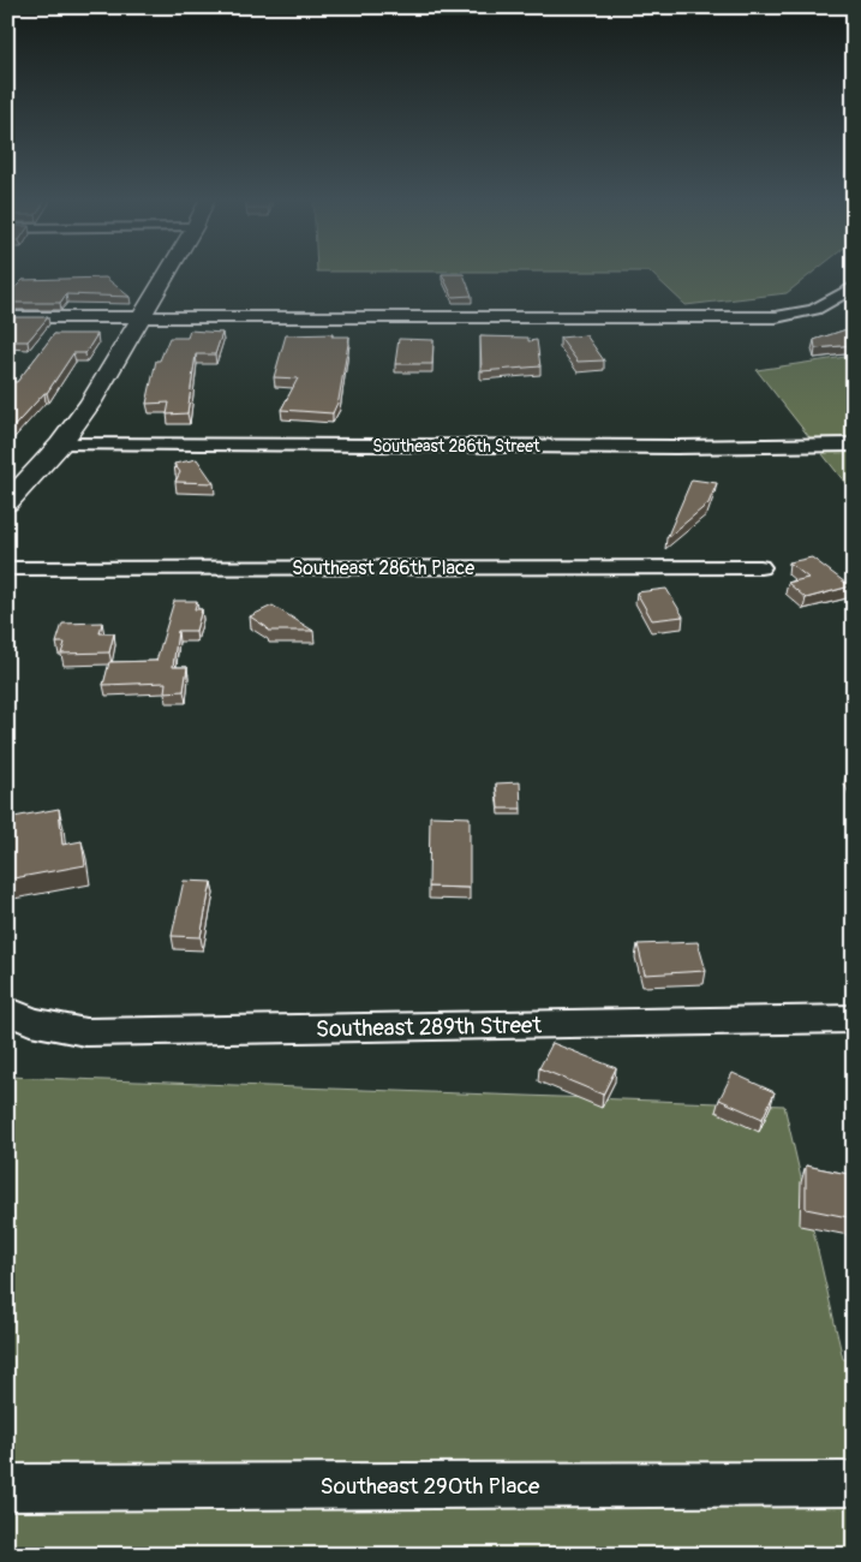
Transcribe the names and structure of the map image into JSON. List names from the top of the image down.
{
  "streets": {
    "street": [
      "Southeast 286th Street",
      "Southeast 286th Place",
      "Southeast 289th Street",
      "Southeast 290th Place"
    ]
  }
}
